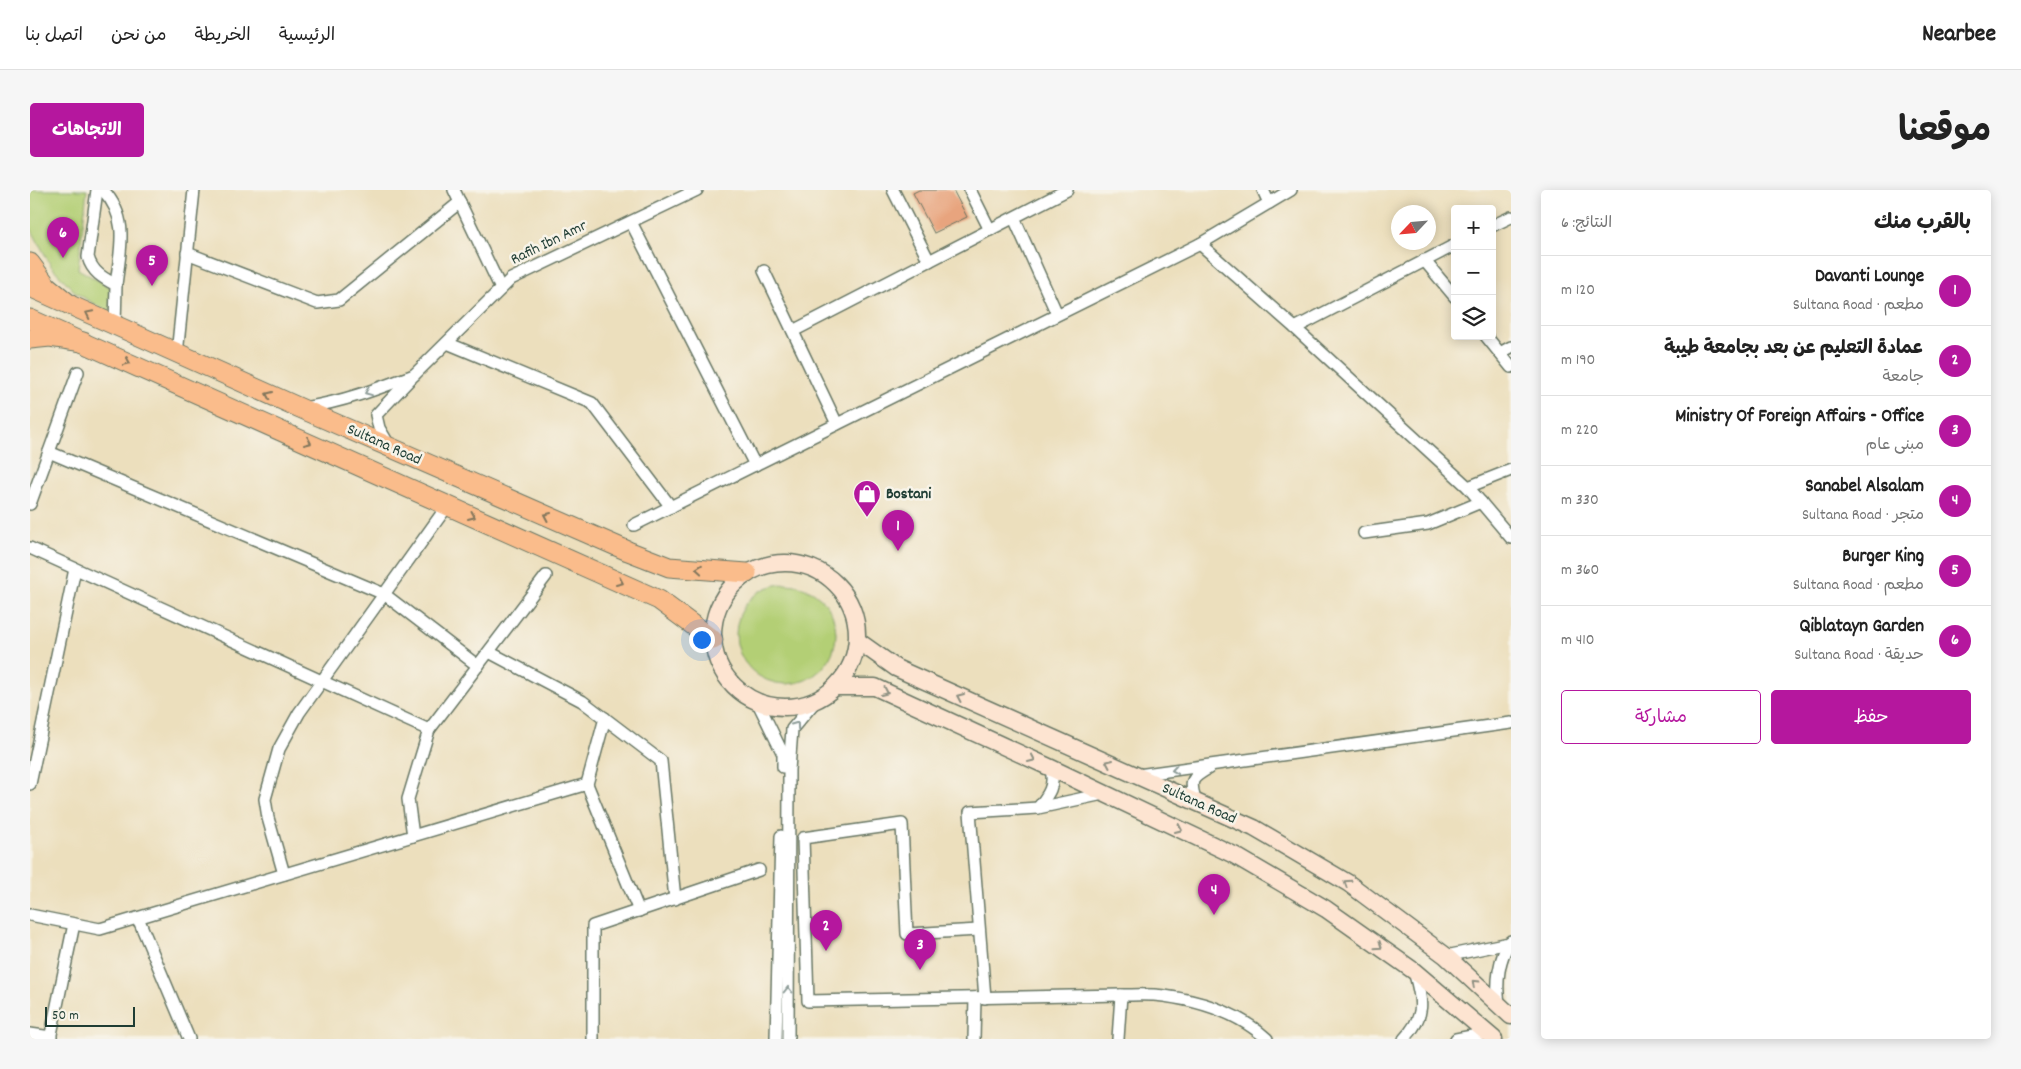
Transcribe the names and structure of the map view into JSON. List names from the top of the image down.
{
  "streets": {
    "main road": ["Sultana Road"],
    "street": ["Rafih Ibn Amr"]
  },
  "crossings": [
    ["Rafih Ibn Amr", "Sultana Road"]
  ],
  "places": {
    "shop": ["Bostani"]
  },
  "scale_bar": "50 m",
  "north": "bottom left",
  "page": {
    "header": "Nearbee",
    "nav": [
      "الرئيسية",
      "الخريطة",
      "من نحن",
      "اتصل بنا"
    ],
    "title": "موقعنا",
    "buttons": [
      "الاتجاهات",
      ["حفظ", "مشاركة"]
    ],
    "heading": ["بالقرب منك", "النتائج: 6"],
    "map_buttons": ["+", "−"],
    "pins": [
      "6",
      "5",
      "1",
      "4",
      "2",
      "3"
    ],
    "list": [
      {
        "mark": "1",
        "name": "Davanti Lounge",
        "note": "مطعم · Sultana Road",
        "value": "120 m"
      },
      {
        "mark": "2",
        "name": "عمادة التعليم عن بعد بجامعة طيبة",
        "note": "جامعة",
        "value": "190 m"
      },
      {
        "mark": "3",
        "name": "Ministry Of Foreign Affairs - Office",
        "note": "مبنى عام",
        "value": "220 m"
      },
      {
        "mark": "4",
        "name": "Sanabel Alsalam",
        "note": "متجر · Sultana Road",
        "value": "330 m"
      },
      {
        "mark": "5",
        "name": "Burger King",
        "note": "مطعم · Sultana Road",
        "value": "360 m"
      },
      {
        "mark": "6",
        "name": "Qiblatayn Garden",
        "note": "حديقة · Sultana Road",
        "value": "410 m"
      }
    ],
    "scale": "50 m"
  }
}
